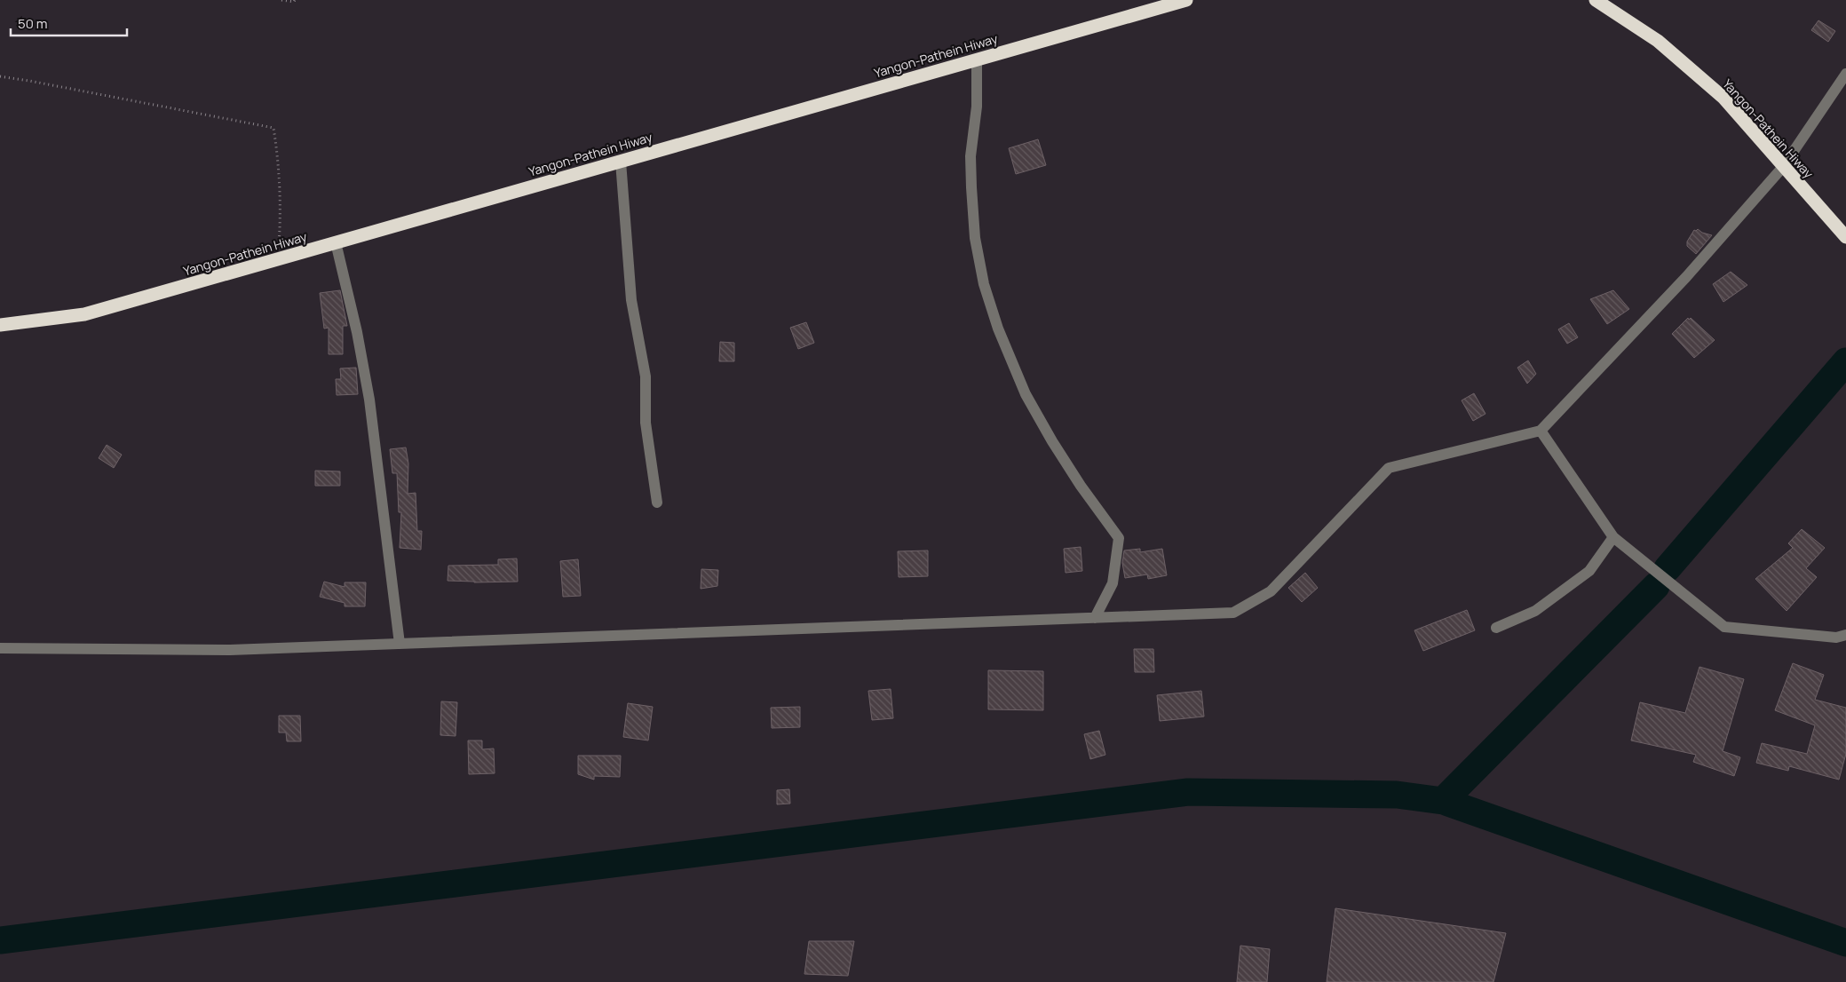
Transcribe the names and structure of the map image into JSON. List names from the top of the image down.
{
  "streets": {
    "highway": ["Yangon-Pathein Hiway"]
  },
  "scale_bar": "50 m"
}
